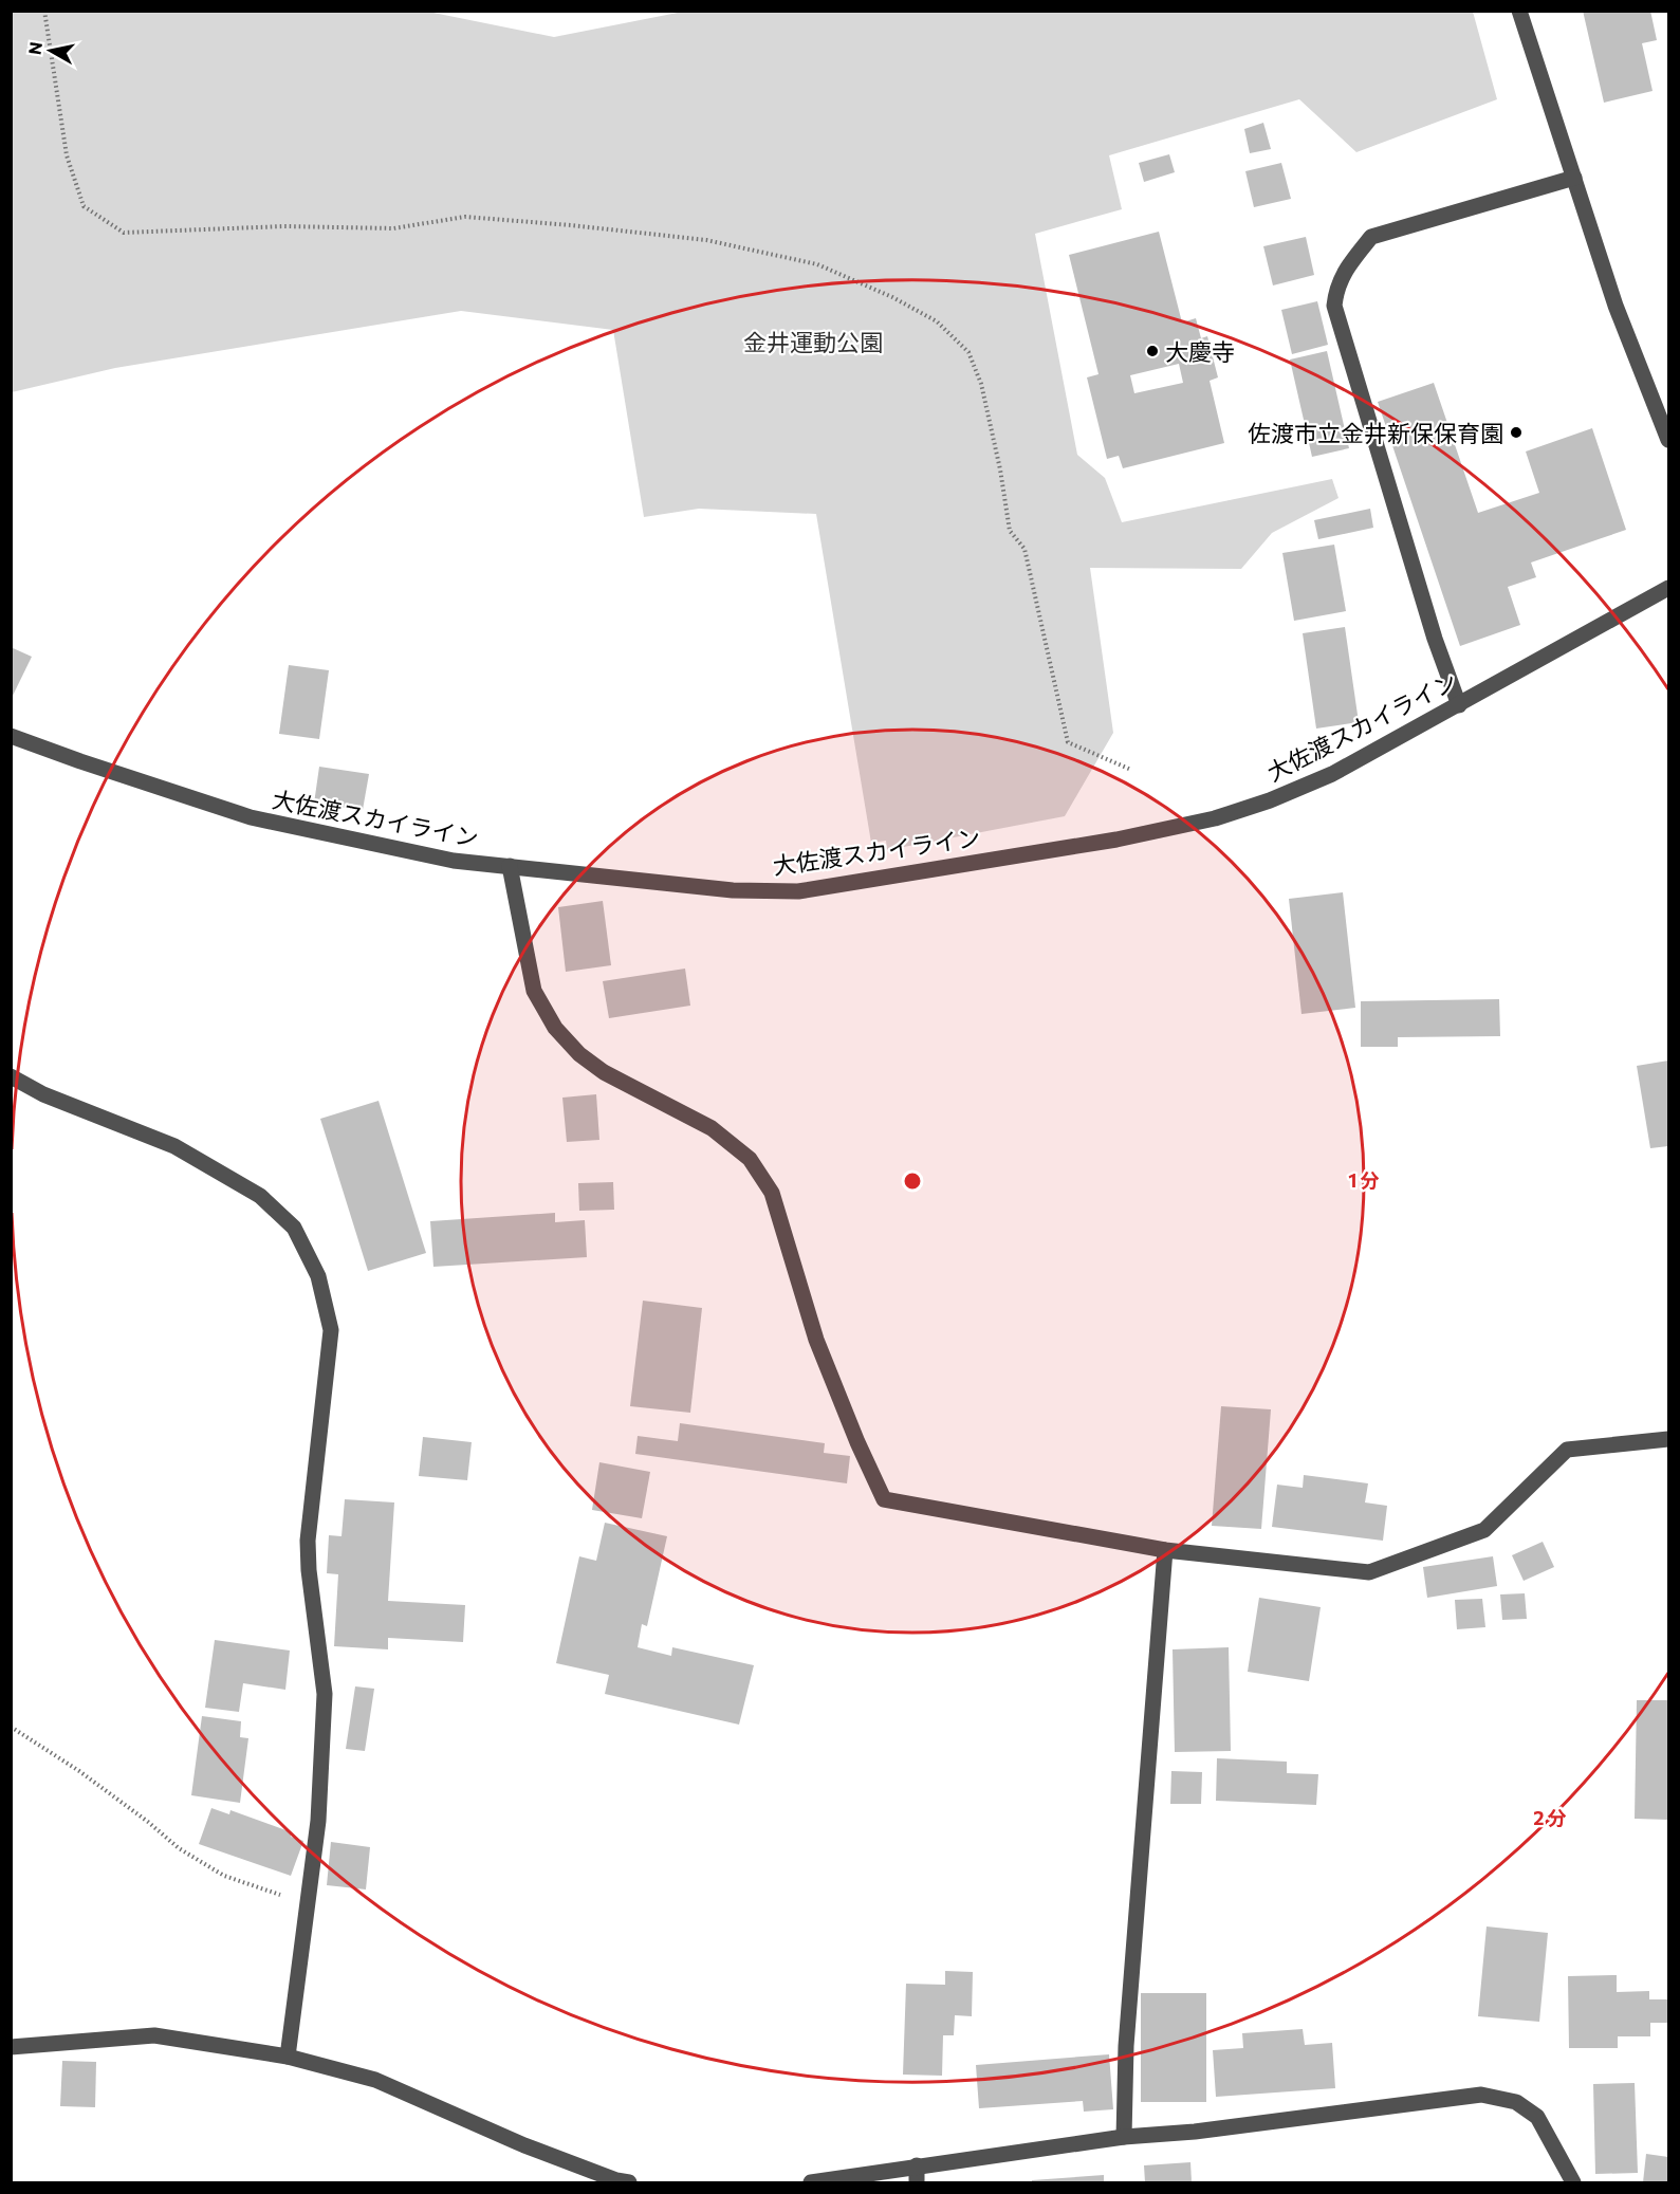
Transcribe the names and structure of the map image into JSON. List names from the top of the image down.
{
  "streets": {
    "street": ["大佐渡スカイライン"]
  },
  "parks": ["金井運動公園"],
  "places": ["大慶寺", "佐渡市立金井新保保育園"],
  "north": "left",
  "rings": ["1 分", "2 分"]
}
